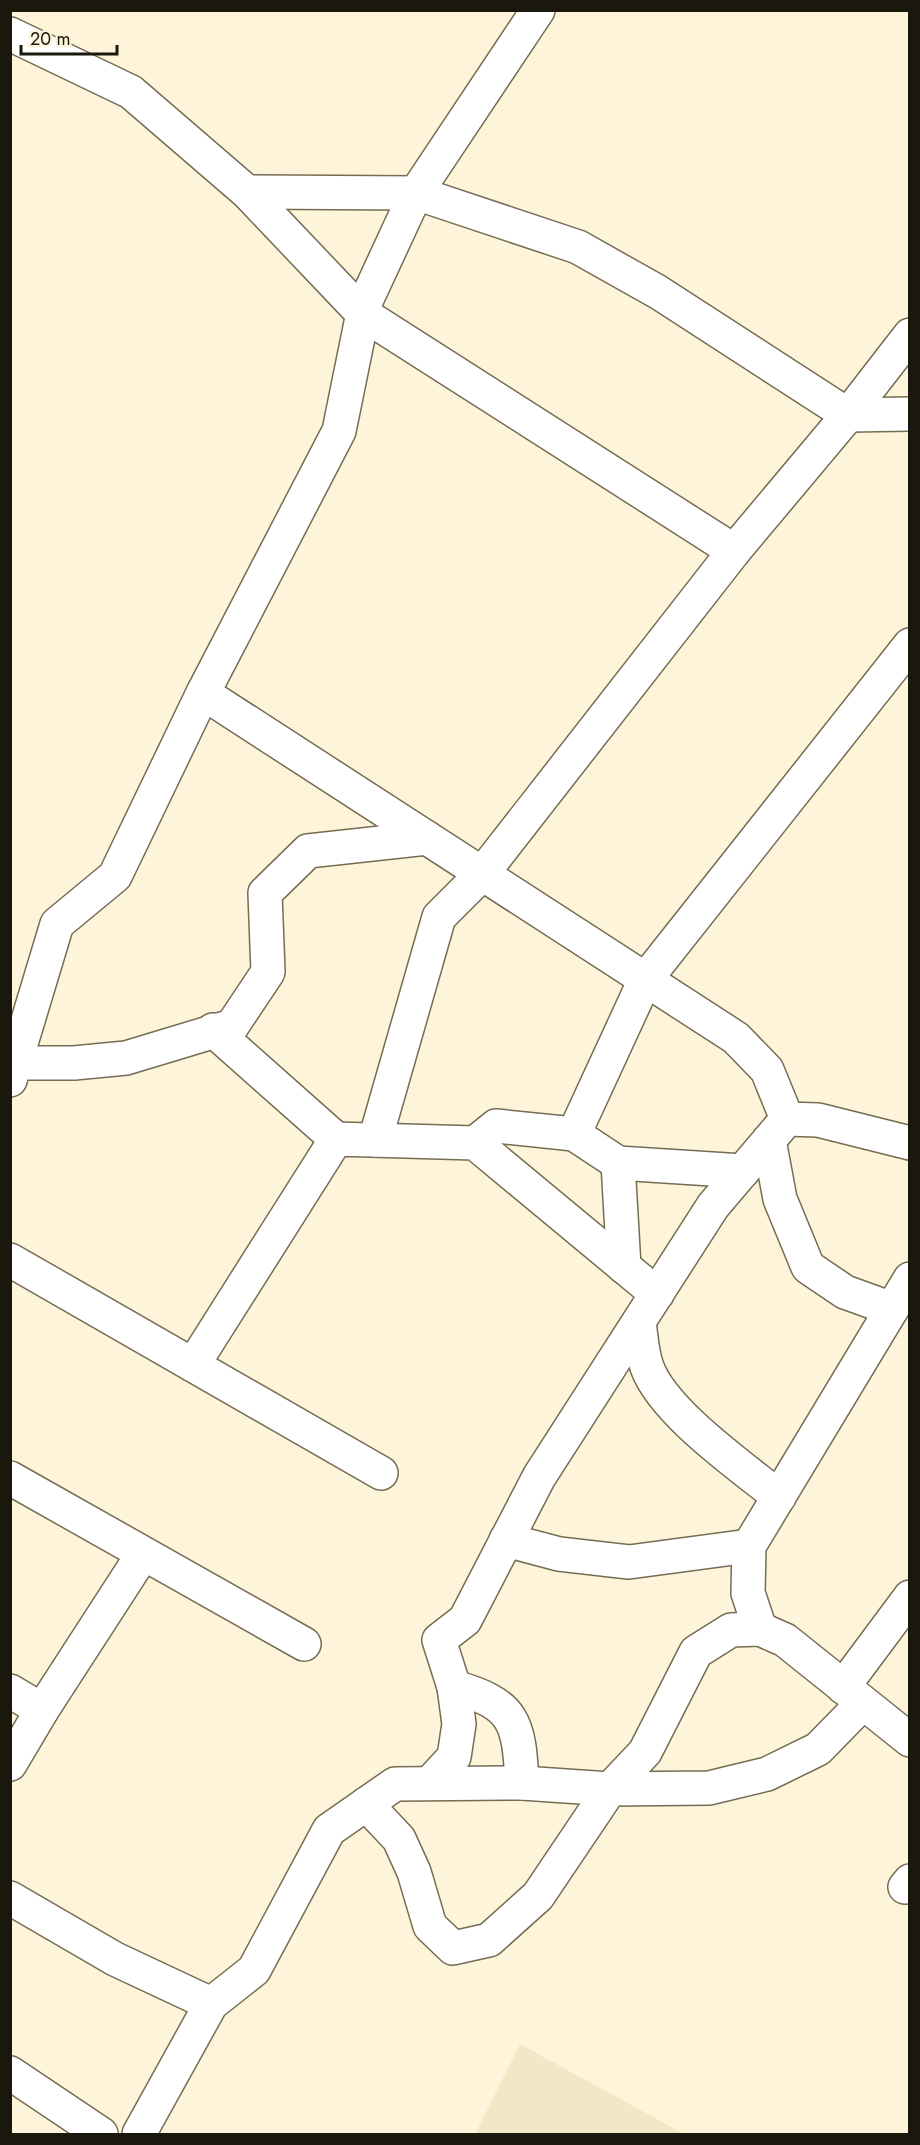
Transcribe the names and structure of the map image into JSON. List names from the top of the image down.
{
  "scale_bar": "20 m"
}
